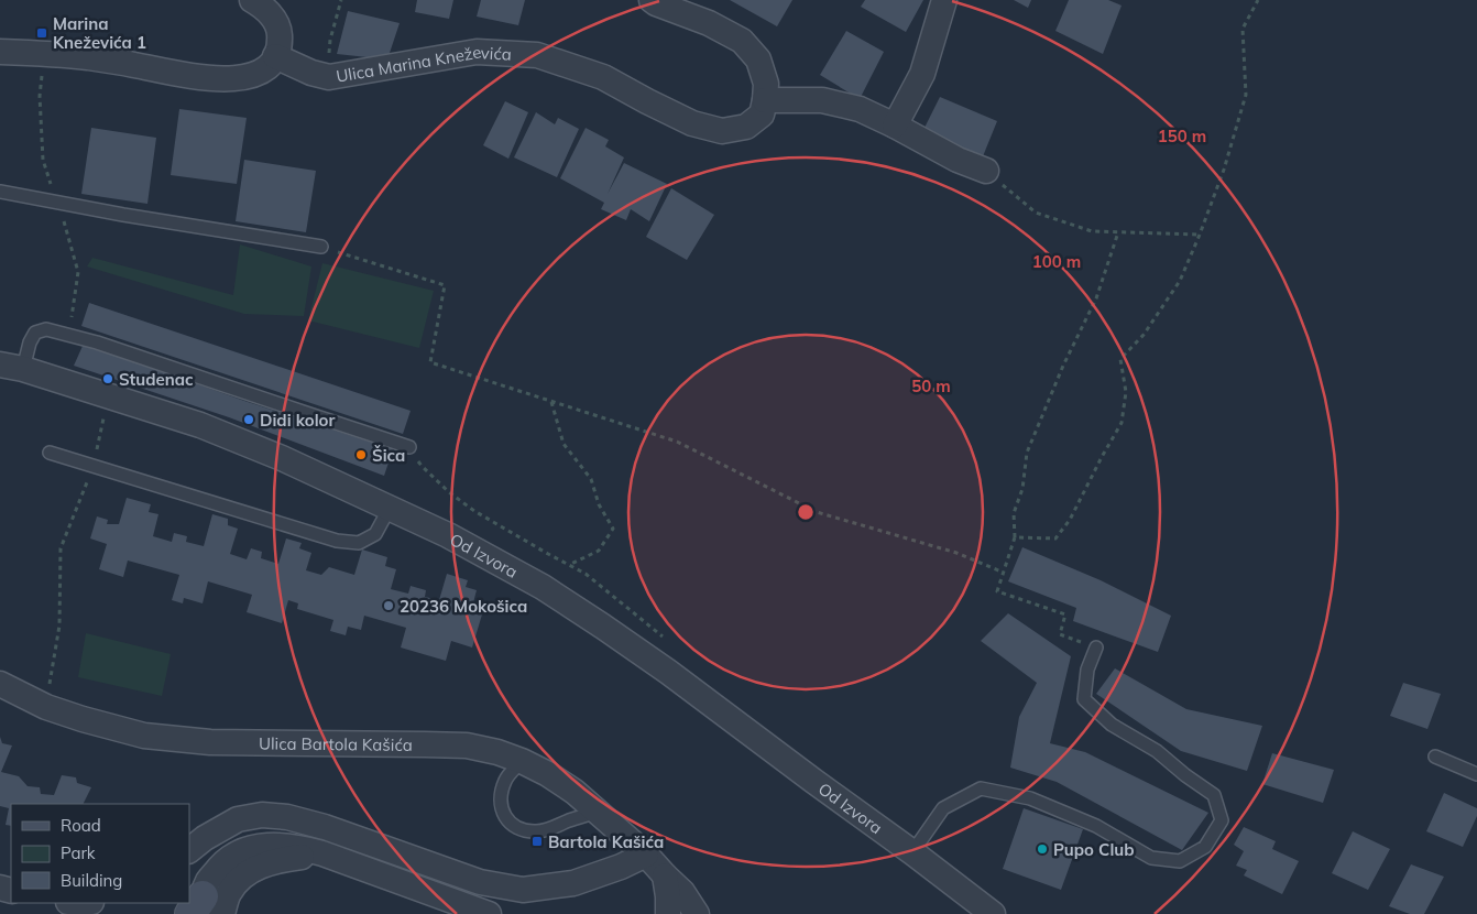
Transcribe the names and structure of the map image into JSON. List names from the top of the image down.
{
  "streets": {
    "street": ["Ulica Marina Kneževića", "Od Izvora", "Ulica Bartola Kašića"]
  },
  "places": {
    "transit": ["Marina Kneževića 1", "Bartola Kašića"],
    "other": [
      "Studenac",
      "Didi kolor",
      "Šica",
      "20236 Mokošica",
      "Pupo Club"
    ]
  },
  "legend": ["Road", "Park", "Building"],
  "rings": ["150 m", "100 m", "50 m"]
}
